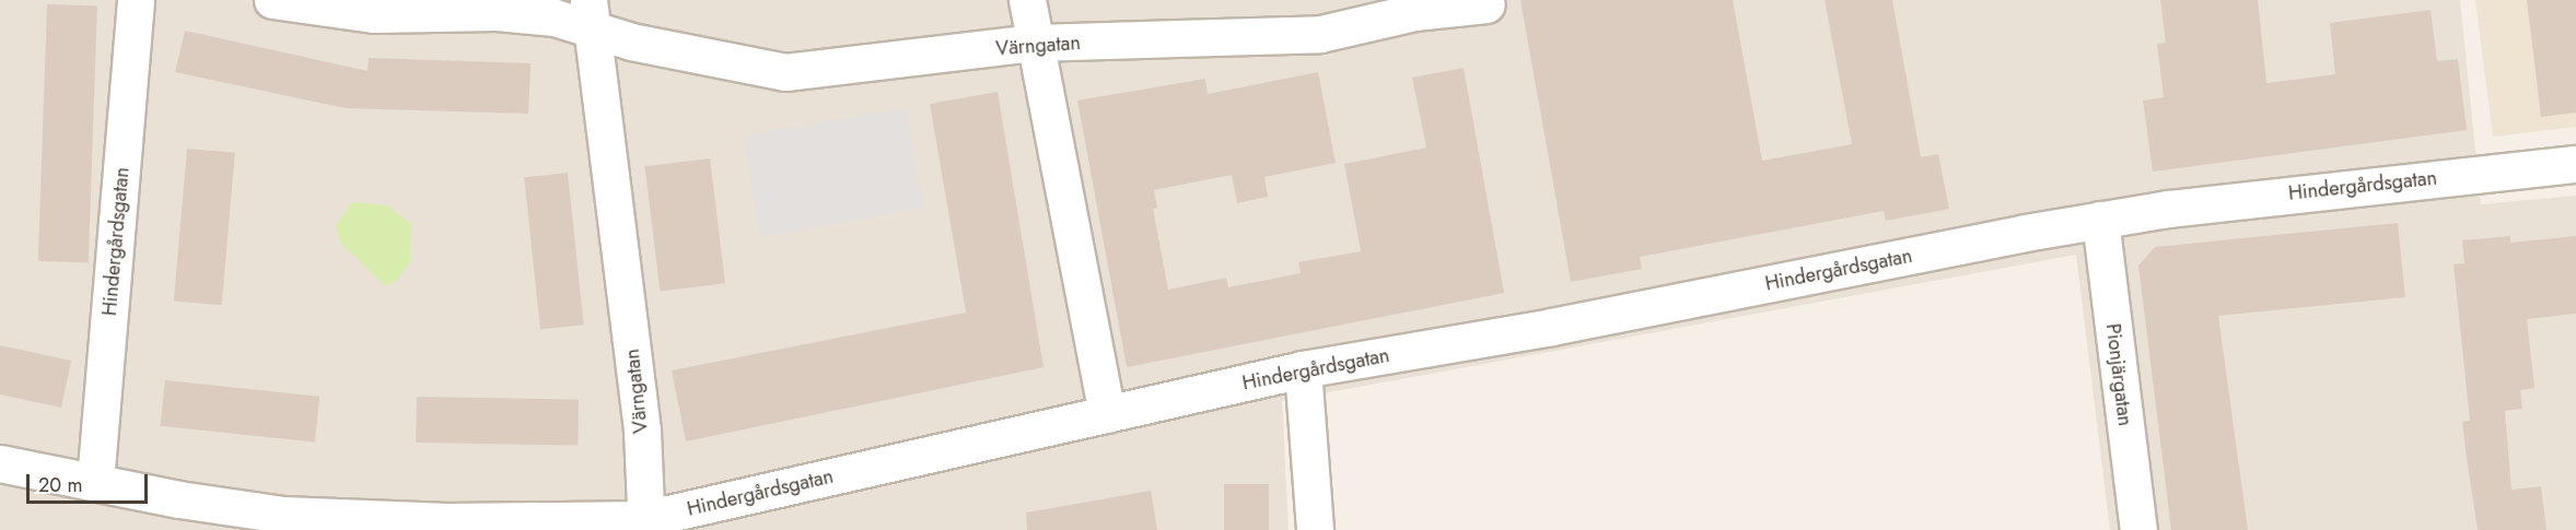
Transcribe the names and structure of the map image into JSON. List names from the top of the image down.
{
  "streets": {
    "street": ["Värngatan", "Hindergårdsgatan", "Pionjärgatan"]
  },
  "crossings": [
    ["Värngatan", "Hindergårdsgatan"],
    ["Hindergårdsgatan", "Pionjärgatan"]
  ],
  "scale_bar": "20 m"
}
